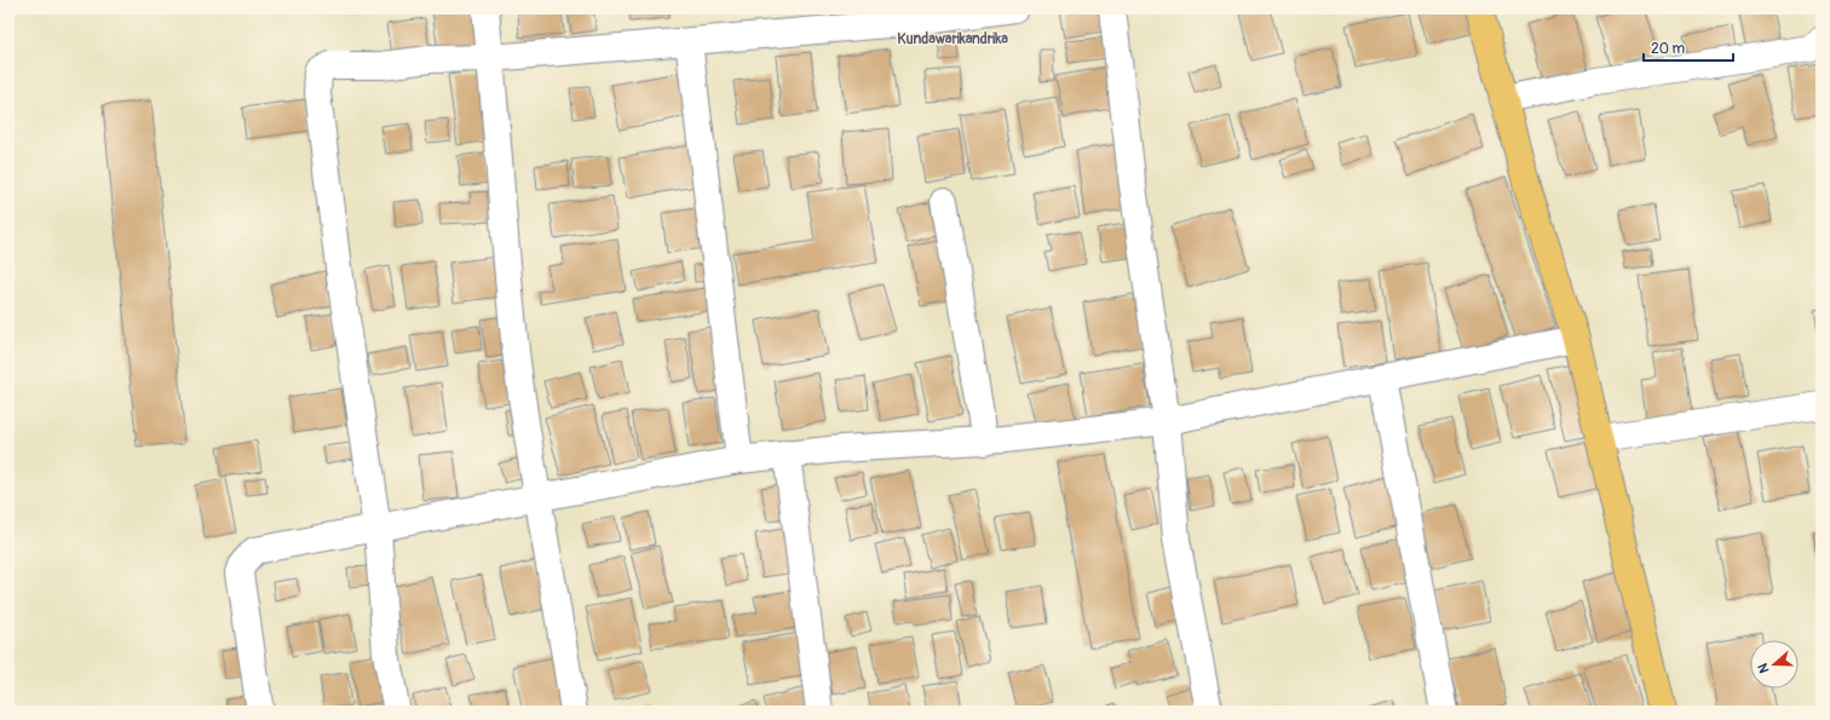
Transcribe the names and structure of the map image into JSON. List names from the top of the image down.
{
  "districts": ["Kundawarikandrika"],
  "scale_bar": "20 m",
  "north": "left"
}
